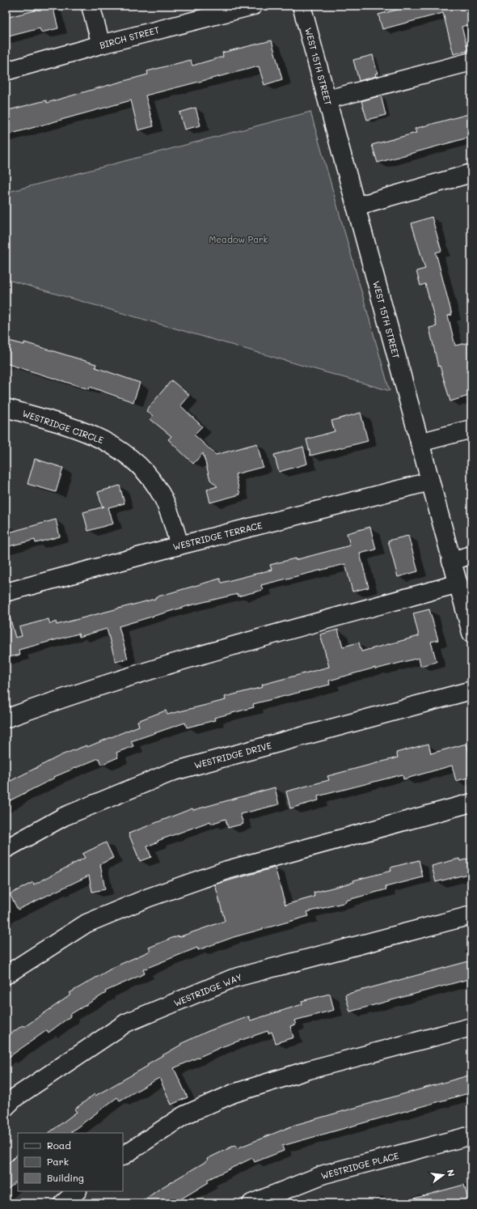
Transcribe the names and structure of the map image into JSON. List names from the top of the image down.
{
  "streets": {
    "street": [
      "BIRCH STREET",
      "WEST 15TH STREET",
      "WESTRIDGE CIRCLE",
      "WESTRIDGE TERRACE",
      "WESTRIDGE DRIVE",
      "WESTRIDGE WAY",
      "WESTRIDGE PLACE"
    ]
  },
  "crossings": [
    ["WEST 15TH STREET", "WESTRIDGE TERRACE"],
    ["WESTRIDGE CIRCLE", "WESTRIDGE TERRACE"]
  ],
  "parks": ["Meadow Park"],
  "legend": ["Road", "Park", "Building"],
  "north": "right"
}
